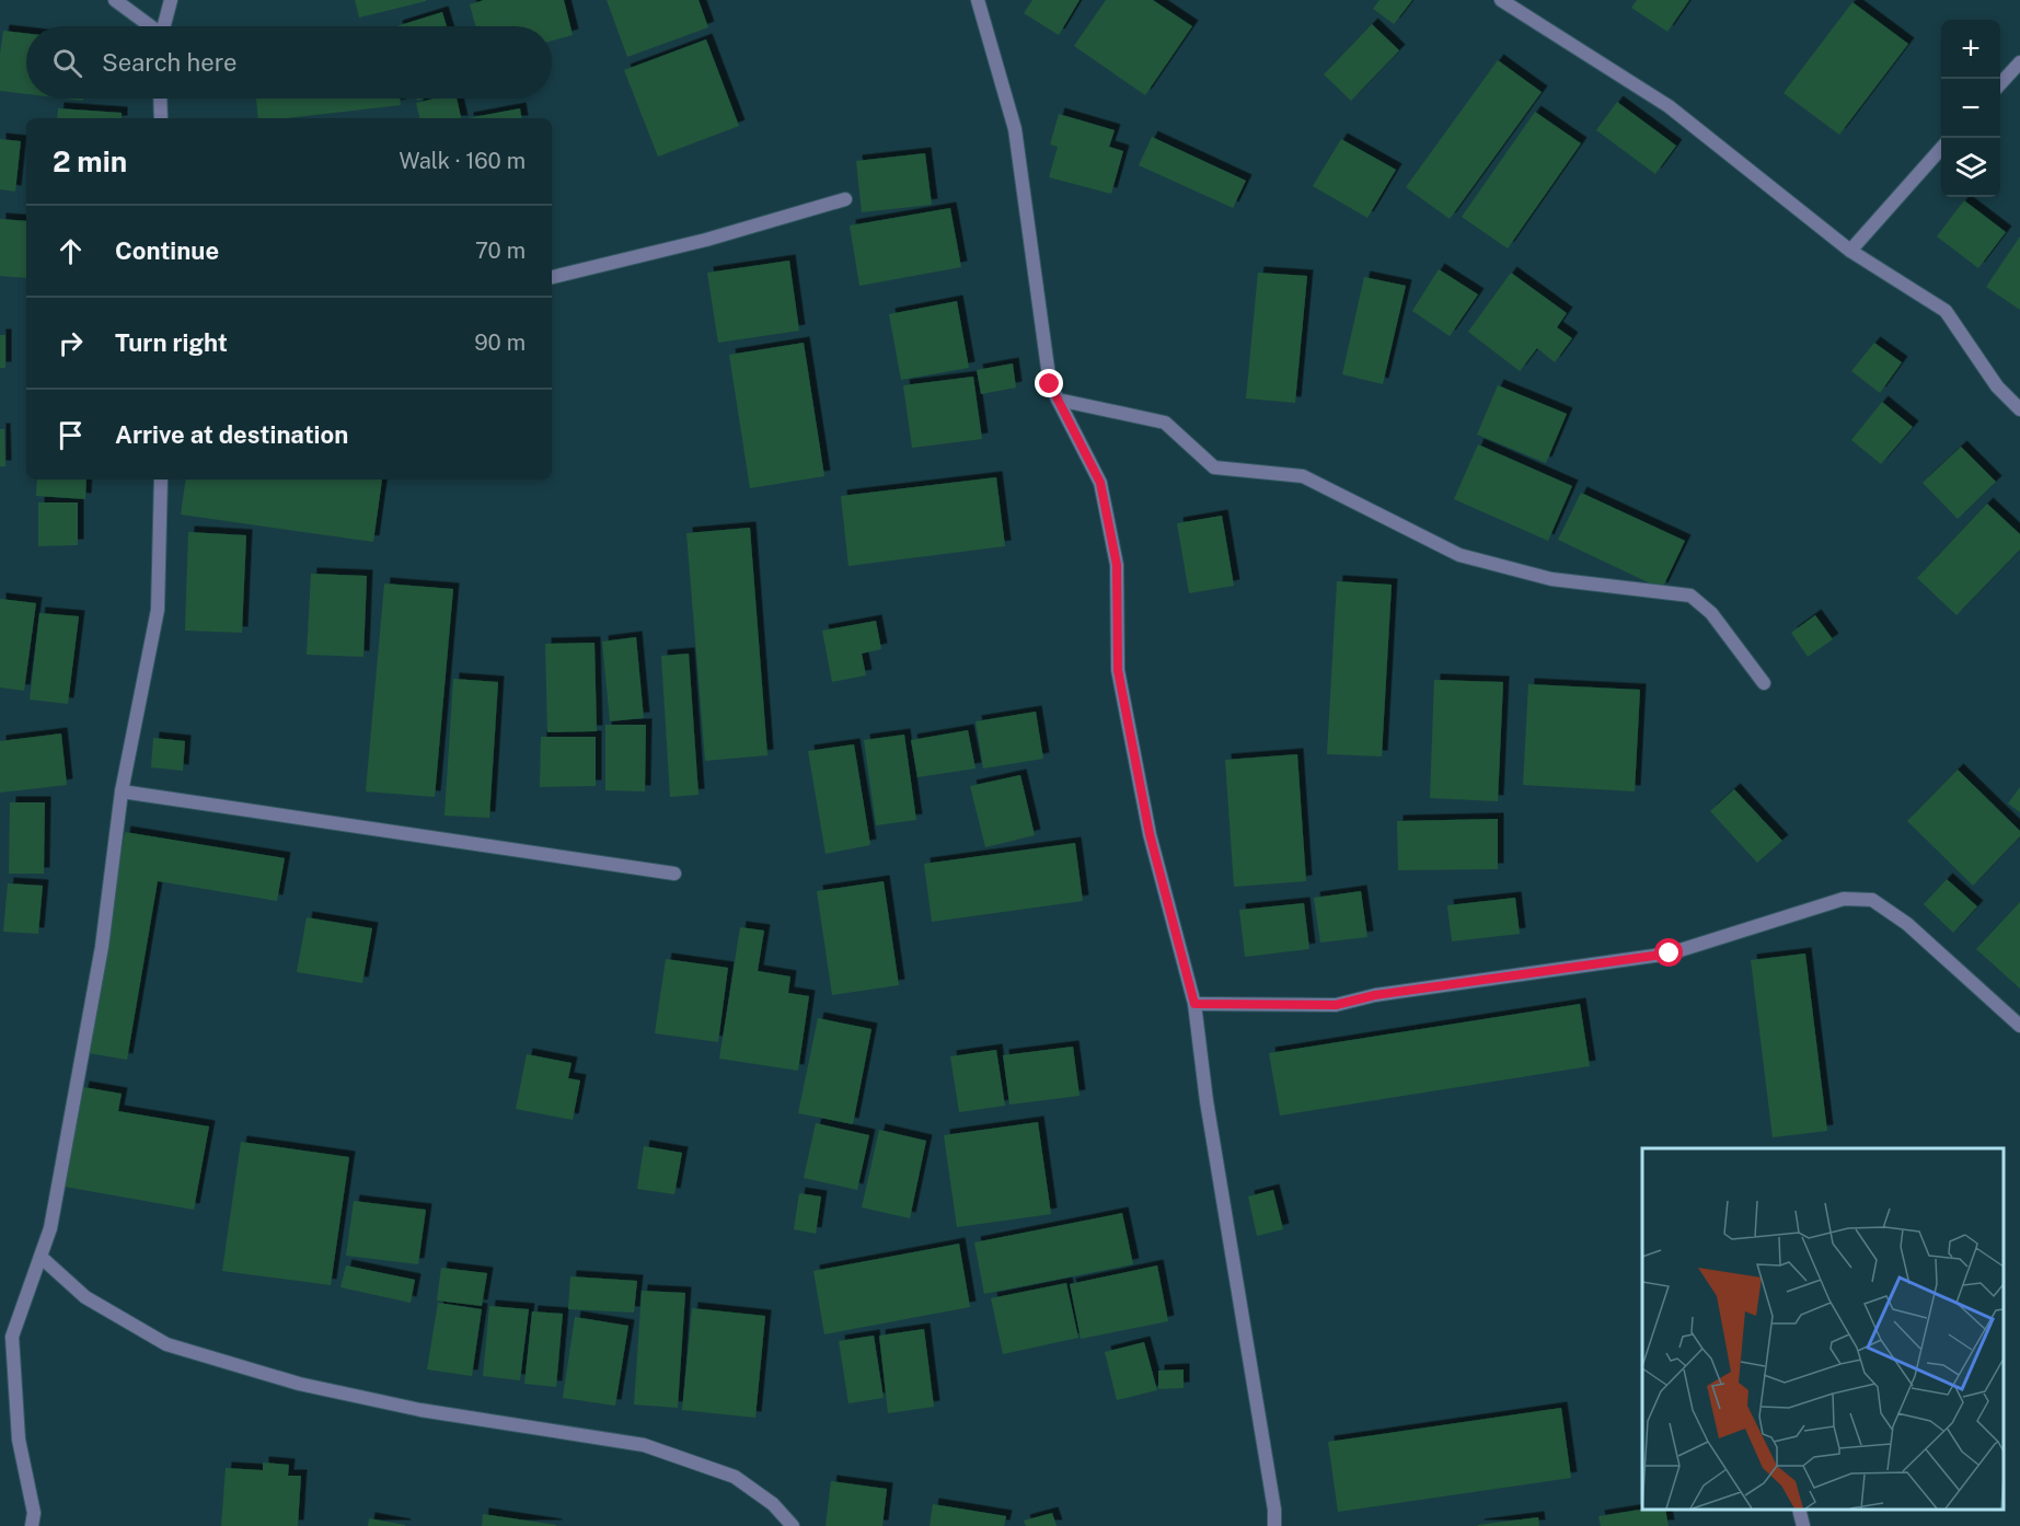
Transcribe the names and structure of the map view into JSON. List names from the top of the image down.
{
  "page": {
    "map_buttons": ["+", "−"],
    "search": "Search here",
    "heading": ["2 min", "Walk · 160 m"],
    "list": [
      ["Continue", "70 m"],
      ["Turn right", "90 m"],
      "Arrive at destination"
    ]
  }
}
